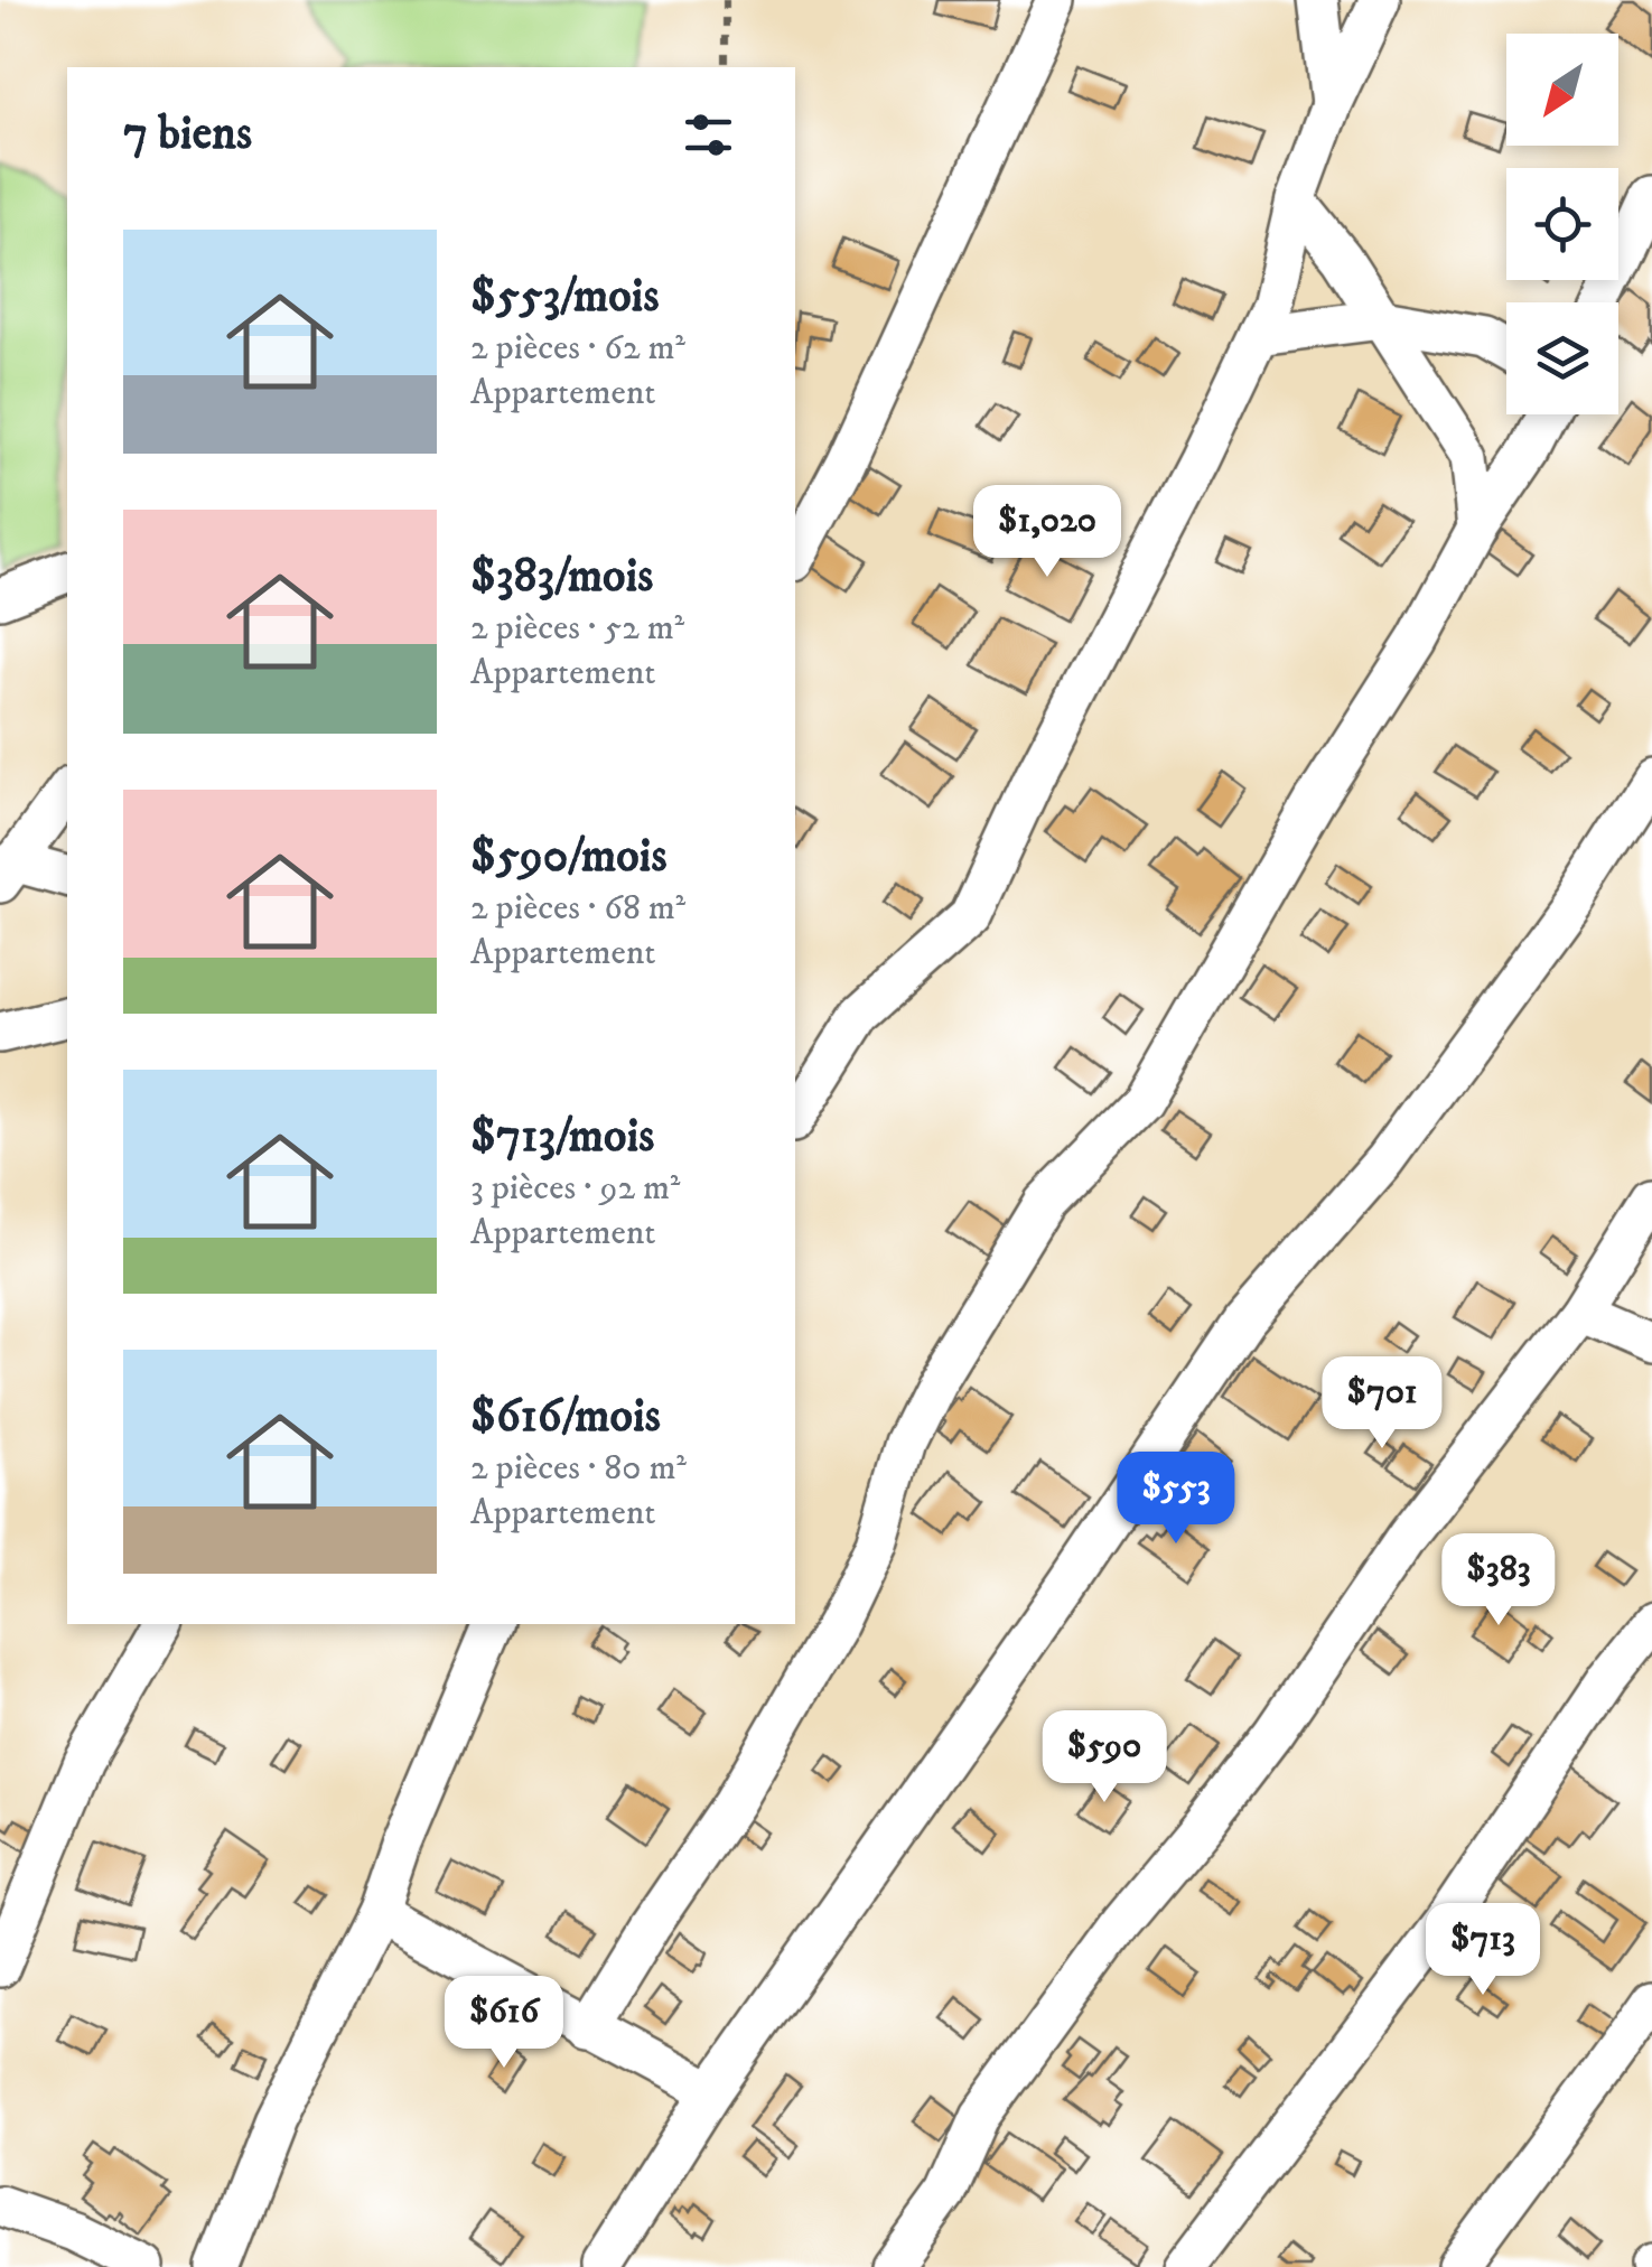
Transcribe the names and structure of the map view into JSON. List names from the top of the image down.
{
  "north": "bottom left",
  "page": {
    "heading": "7 biens",
    "list": [
      {
        "name": "$553/mois",
        "note": "2 pièces · 62 m² · Appartement"
      },
      {
        "name": "$383/mois",
        "note": "2 pièces · 52 m² · Appartement"
      },
      {
        "name": "$590/mois",
        "note": "2 pièces · 68 m² · Appartement"
      },
      {
        "name": "$713/mois",
        "note": "3 pièces · 92 m² · Appartement"
      },
      {
        "name": "$616/mois",
        "note": "2 pièces · 80 m² · Appartement"
      }
    ],
    "price": [
      "$1,020",
      "$701",
      "$553",
      "$383",
      "$590",
      "$713",
      "$616"
    ]
  }
}
